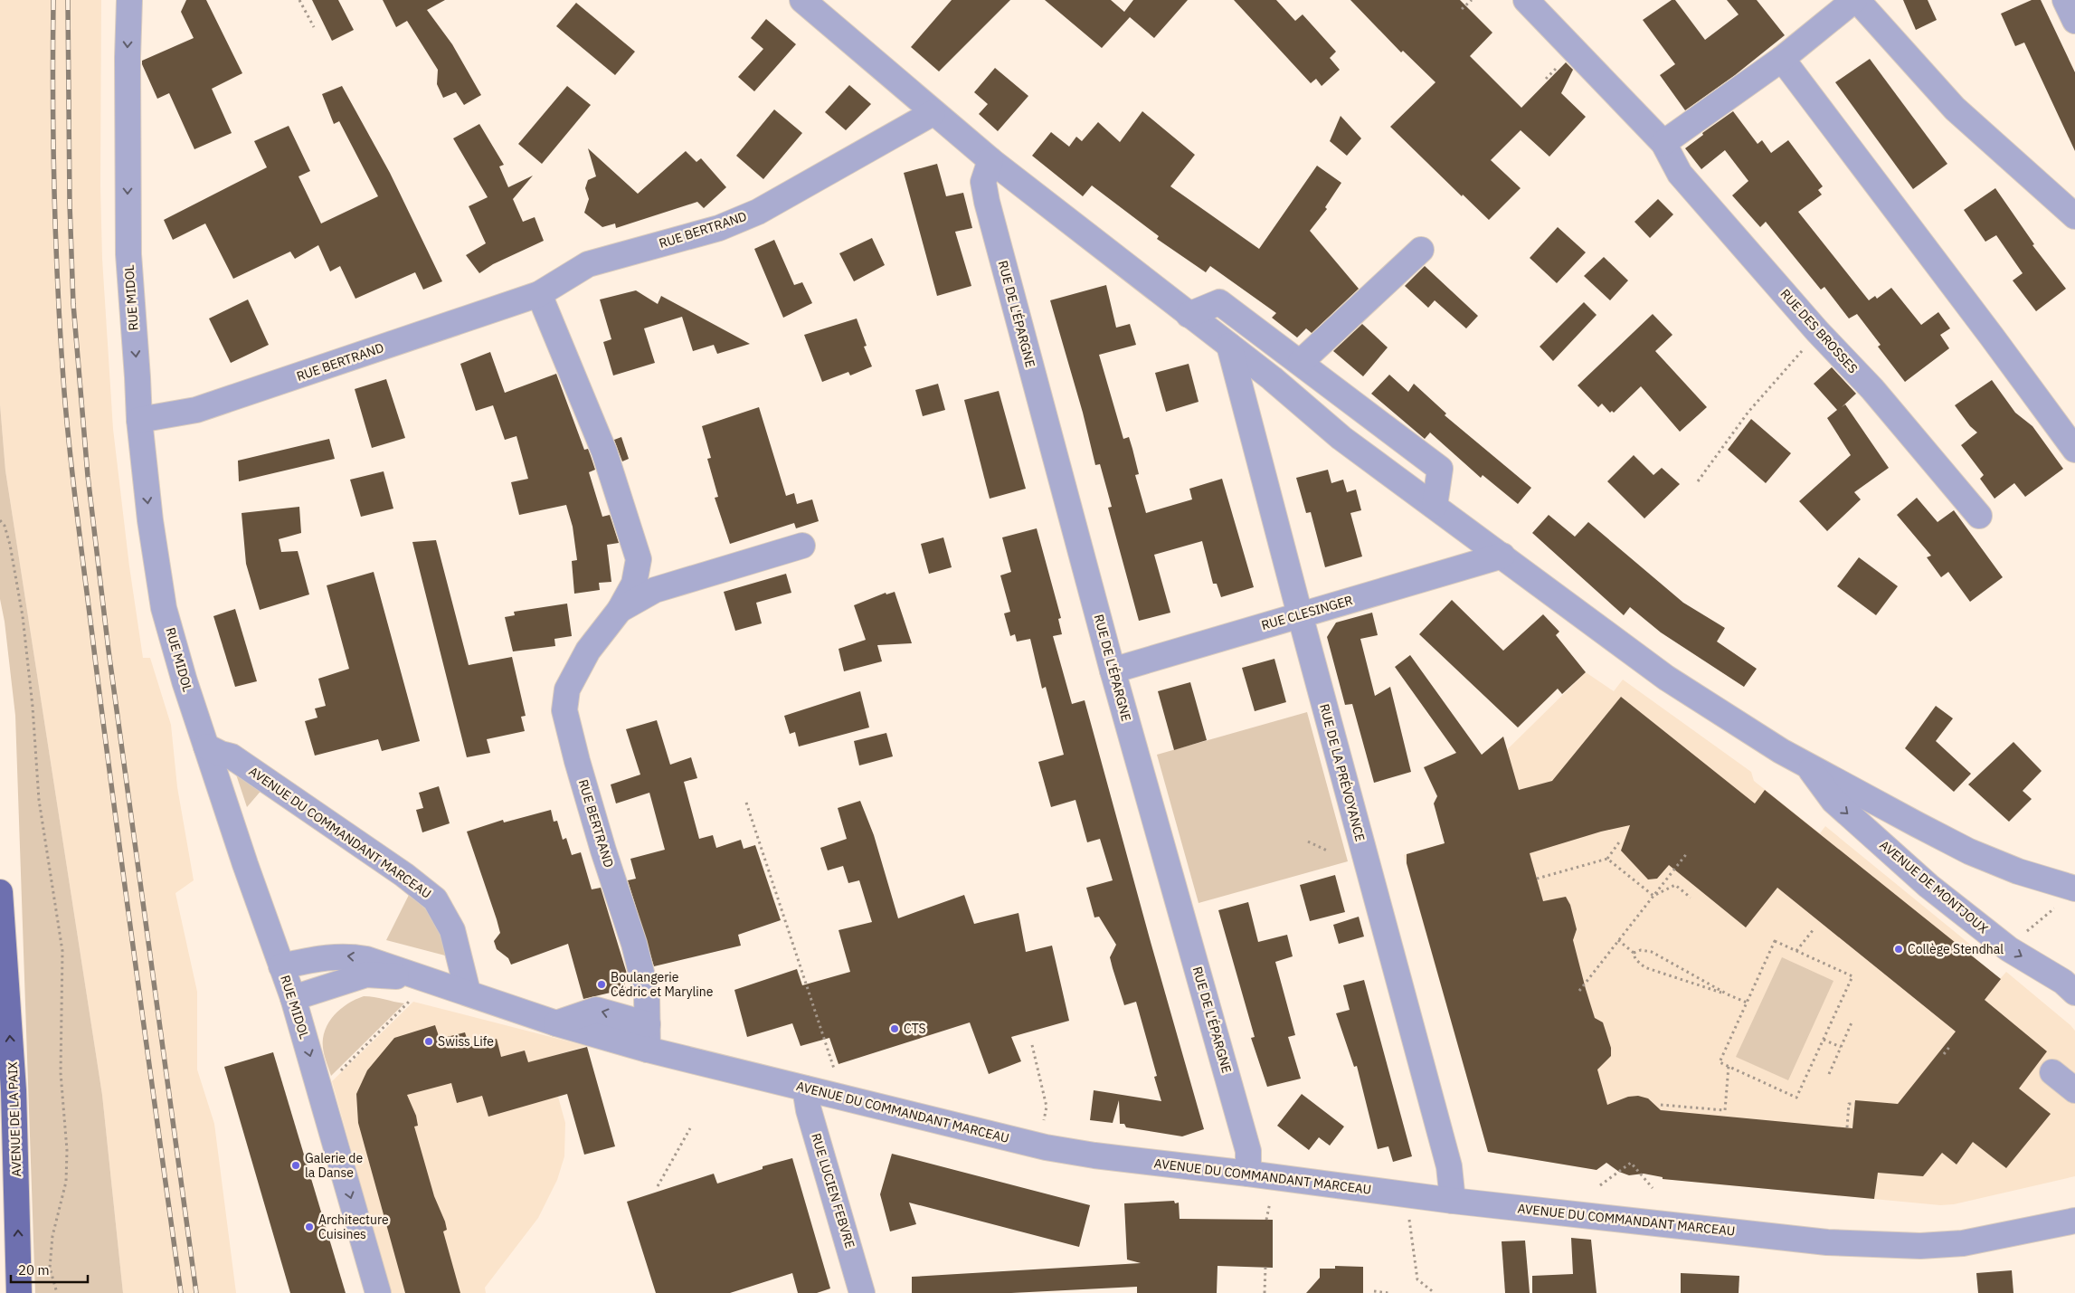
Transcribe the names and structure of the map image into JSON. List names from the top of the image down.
{
  "streets": {
    "main road": ["AVENUE DE LA PAIX"],
    "street": [
      "RUE BERTRAND",
      "RUE MIDOL",
      "RUE DE L'ÉPARGNE",
      "RUE DES BROSSES",
      "RUE CLESINGER",
      "RUE DE LA PRÉVOYANCE",
      "AVENUE DU COMMANDANT MARCEAU",
      "AVENUE DE MONTJOUX",
      "RUE LUCIEN FEBVRE"
    ]
  },
  "crossings": [
    ["RUE BERTRAND", "RUE MIDOL"],
    ["RUE BERTRAND", "AVENUE DU COMMANDANT MARCEAU"],
    ["RUE MIDOL", "AVENUE DU COMMANDANT MARCEAU"],
    ["RUE DE L'ÉPARGNE", "RUE CLESINGER"],
    ["RUE DE L'ÉPARGNE", "AVENUE DU COMMANDANT MARCEAU"],
    ["RUE CLESINGER", "RUE DE LA PRÉVOYANCE"],
    ["RUE DE LA PRÉVOYANCE", "AVENUE DU COMMANDANT MARCEAU"],
    ["AVENUE DU COMMANDANT MARCEAU", "RUE LUCIEN FEBVRE"]
  ],
  "one_way": ["RUE MIDOL", "AVENUE DE LA PAIX"],
  "places": [
    "Collège Stendhal",
    "Boulangerie Cédric et Maryline",
    "CTS",
    "Swiss Life",
    "Galerie de la Danse",
    "Architecture Cuisines"
  ],
  "scale_bar": "20 m"
}
